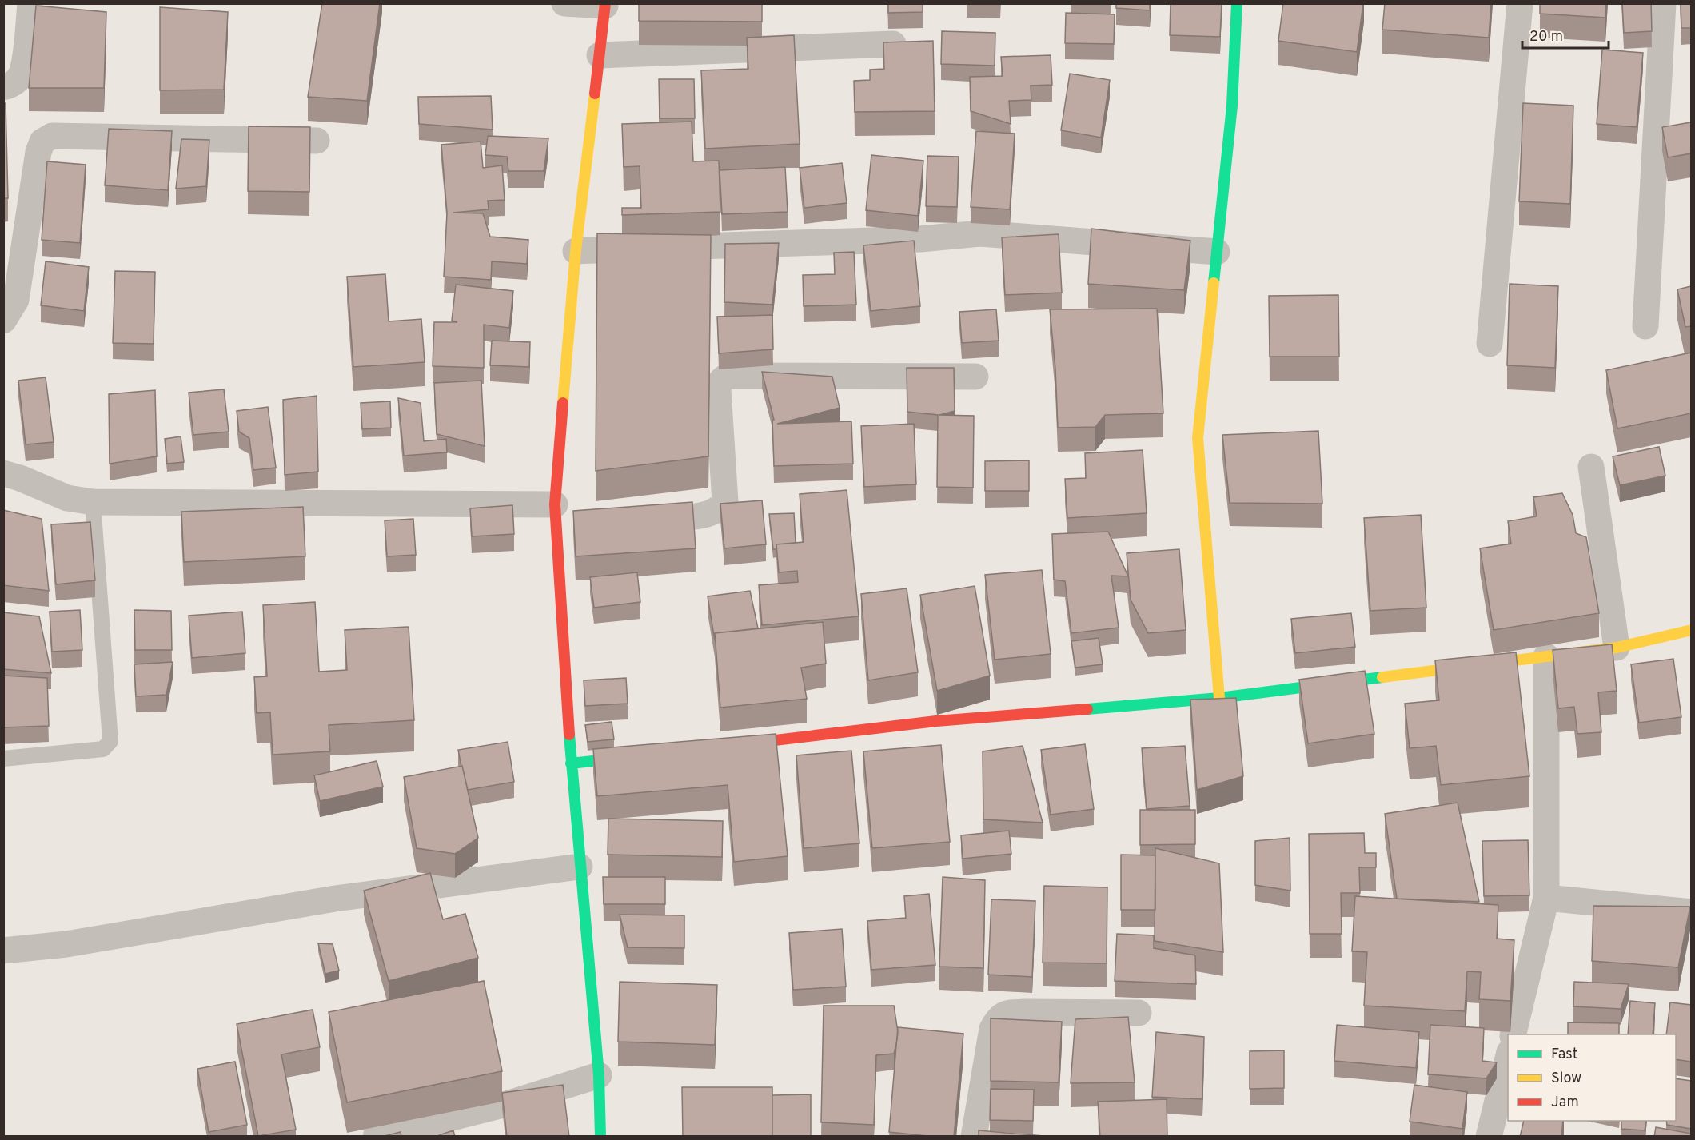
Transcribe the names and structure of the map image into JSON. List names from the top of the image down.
{
  "legend": ["Fast", "Slow", "Jam"],
  "scale_bar": "20 m"
}
